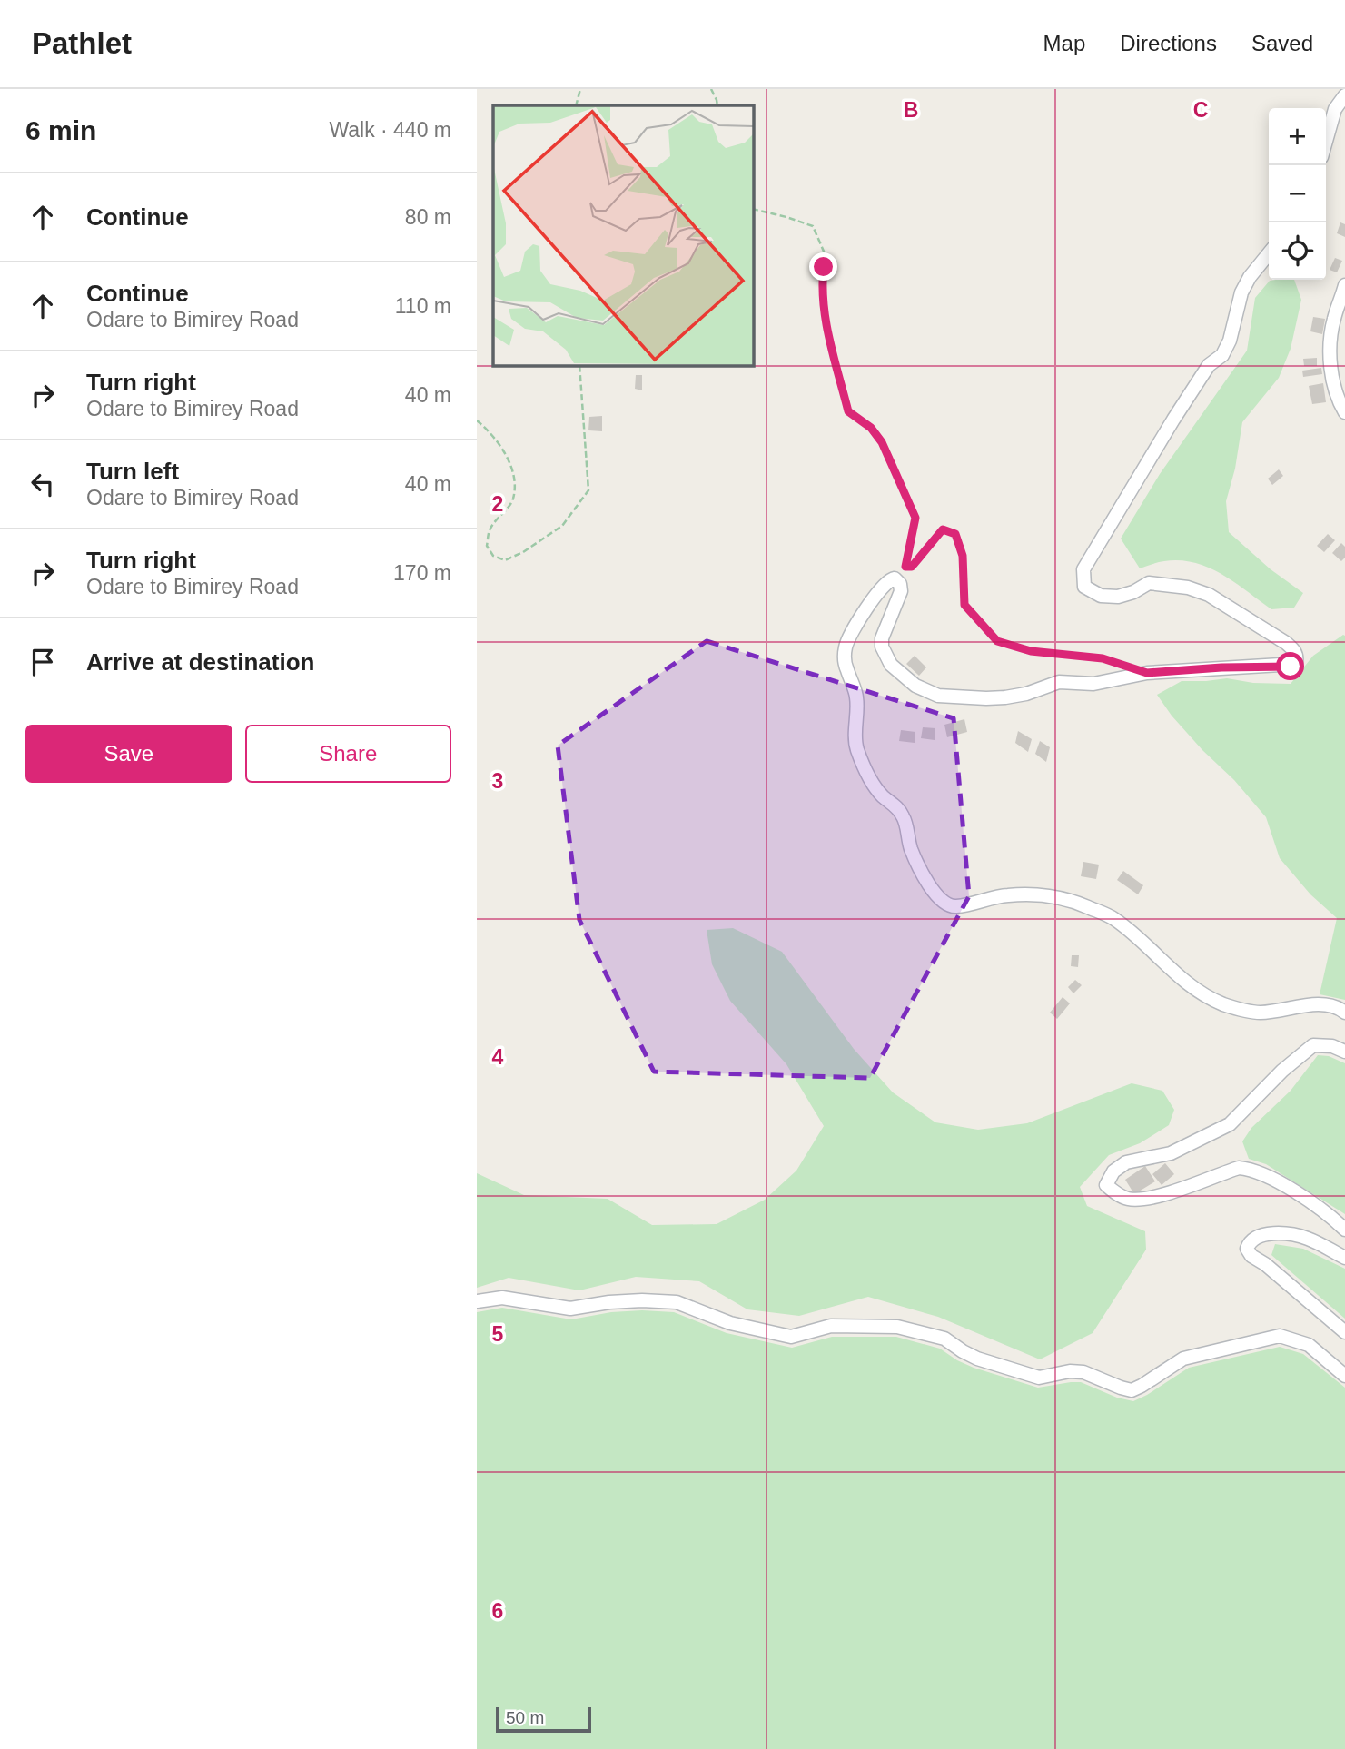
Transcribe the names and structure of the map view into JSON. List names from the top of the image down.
{
  "scale_bar": "50 m",
  "page": {
    "header": "Pathlet",
    "nav": ["Map", "Directions", "Saved"],
    "heading": ["6 min", "Walk · 440 m"],
    "map_buttons": ["+", "−"],
    "list": [
      ["Continue", "80 m"],
      ["Continue", "Odare to Bimirey Road", "110 m"],
      ["Turn right", "Odare to Bimirey Road", "40 m"],
      ["Turn left", "Odare to Bimirey Road", "40 m"],
      ["Turn right", "Odare to Bimirey Road", "170 m"],
      "Arrive at destination"
    ],
    "buttons": ["Save", "Share"],
    "scale": "50 m"
  },
  "grid": {
    "columns": ["B", "C"],
    "rows": [
      "2",
      "3",
      "4",
      "5",
      "6"
    ]
  }
}
